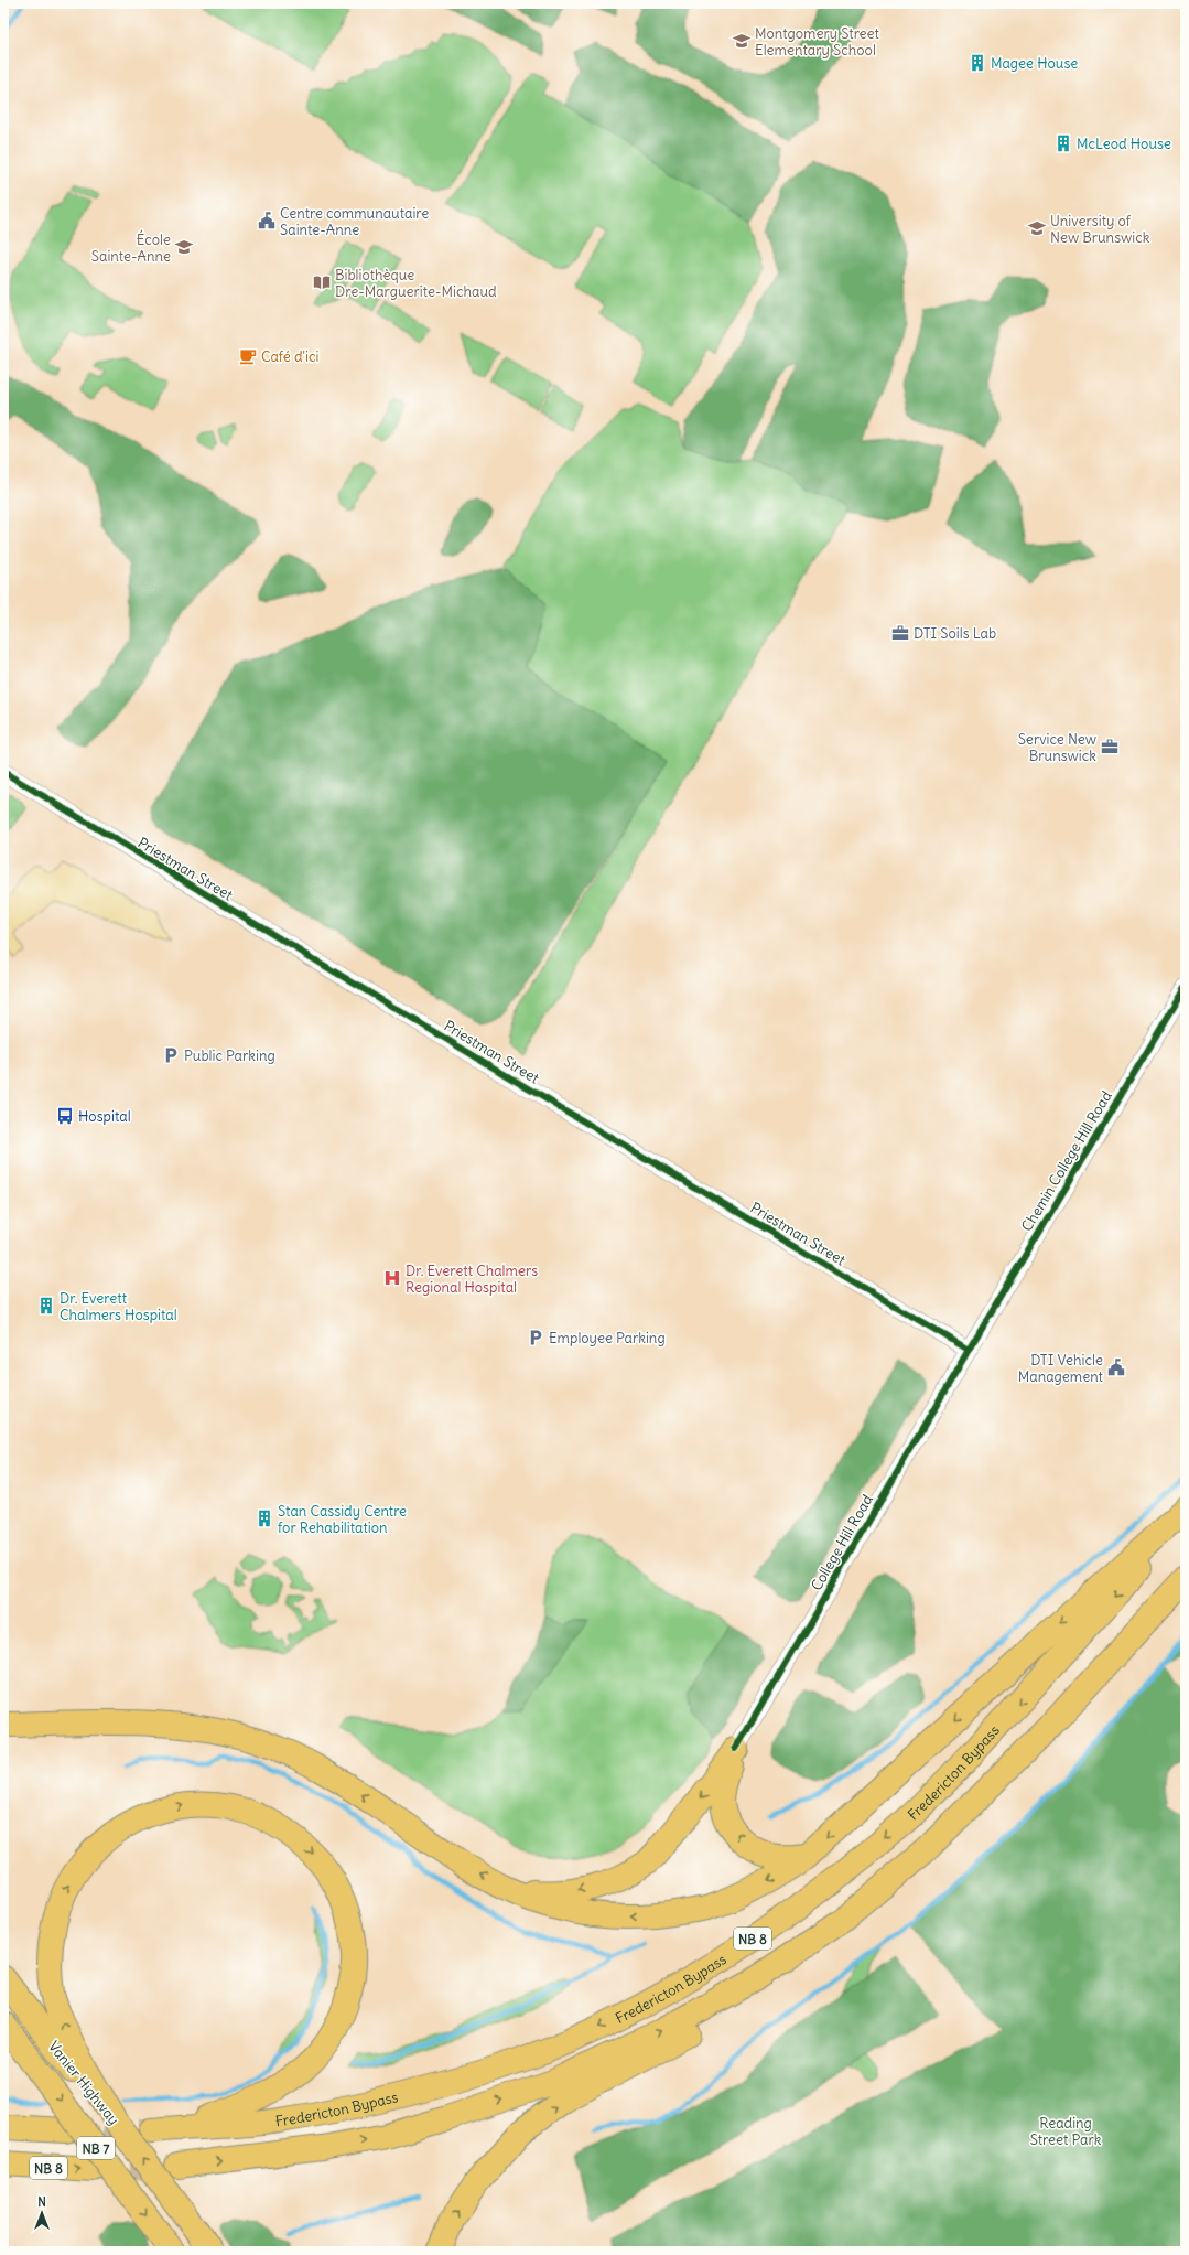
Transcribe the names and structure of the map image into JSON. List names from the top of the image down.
{
  "streets": {
    "highway": [
      "Fredericton Bypass",
      "NB 8",
      "Vanier Highway",
      "NB 7"
    ],
    "street": ["Priestman Street", "Chemin College Hill Road", "College Hill Road"]
  },
  "crossings": [
    ["Priestman Street", "Chemin College Hill Road"],
    ["Priestman Street", "College Hill Road"],
    ["Chemin College Hill Road", "College Hill Road"]
  ],
  "parks": ["Reading Street Park"],
  "places": {
    "school or university": ["Montgomery Street Elementary School", "University of New Brunswick", "École Sainte-Anne"],
    "building": [
      "Magee House",
      "McLeod House",
      "Dr. Everett Chalmers Hospital",
      "Stan Cassidy Centre for Rehabilitation"
    ],
    "public building": ["Centre communautaire Sainte-Anne", "DTI Vehicle Management"],
    "library": ["Bibliothèque Dre-Marguerite-Michaud"],
    "cafe": ["Café d'ici"],
    "office": ["DTI Soils Lab", "Service New Brunswick"],
    "parking": ["Public Parking", "Employee Parking"],
    "bus stop": ["Hospital"],
    "hospital": ["Dr. Everett Chalmers Regional Hospital"]
  },
  "north": "top"
}
